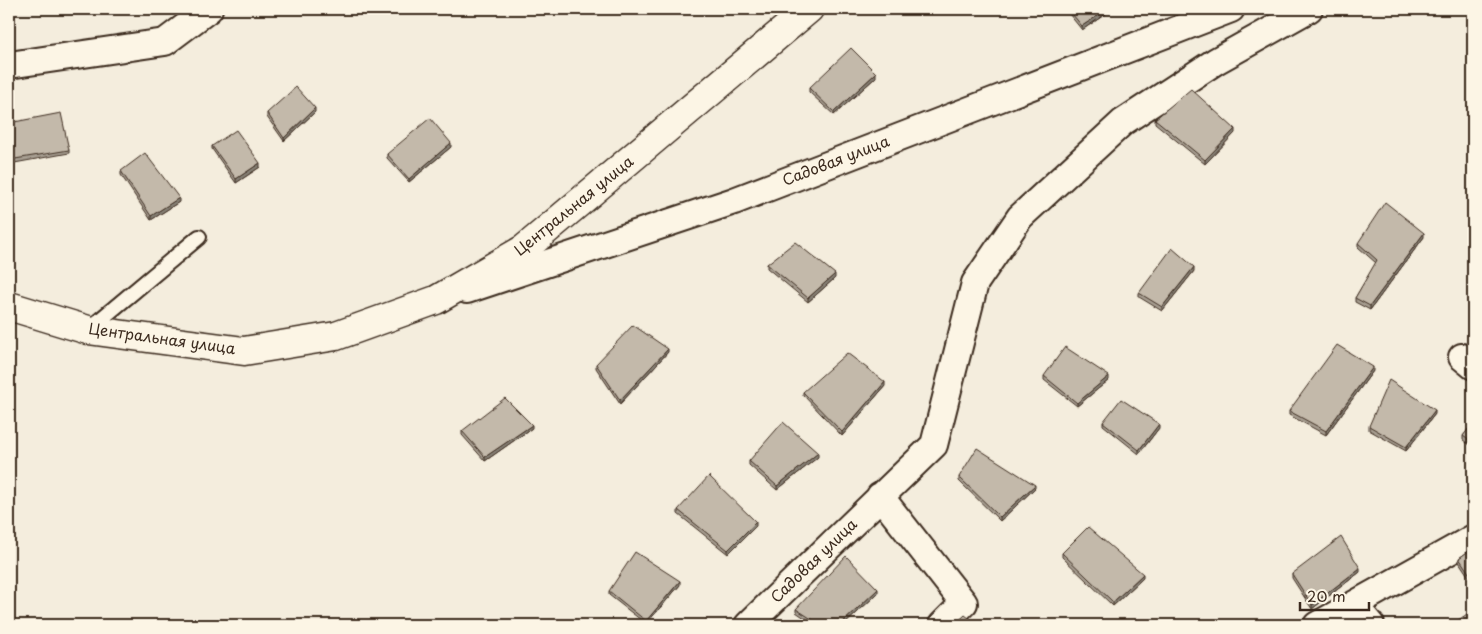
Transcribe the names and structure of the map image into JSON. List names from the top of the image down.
{
  "streets": {
    "street": ["Садовая улица", "Центральная улица"]
  },
  "crossings": [
    ["Садовая улица", "Центральная улица"]
  ],
  "scale_bar": "20 m"
}
